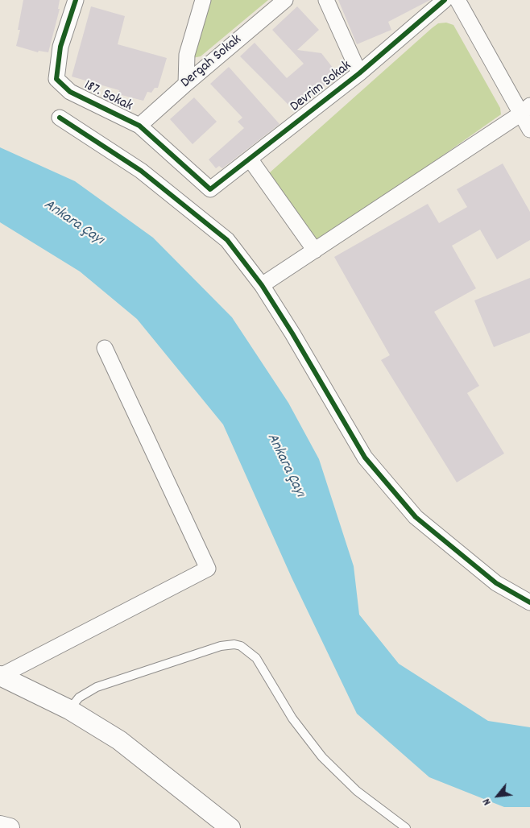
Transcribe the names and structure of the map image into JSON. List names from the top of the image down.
{
  "streets": {
    "street": ["Dergah Sokak", "Devrim Sokak", "187. Sokak"]
  },
  "crossings": [
    ["Dergah Sokak", "187. Sokak"],
    ["Devrim Sokak", "187. Sokak"]
  ],
  "water": ["Ankara Çayı"],
  "north": "bottom left"
}
